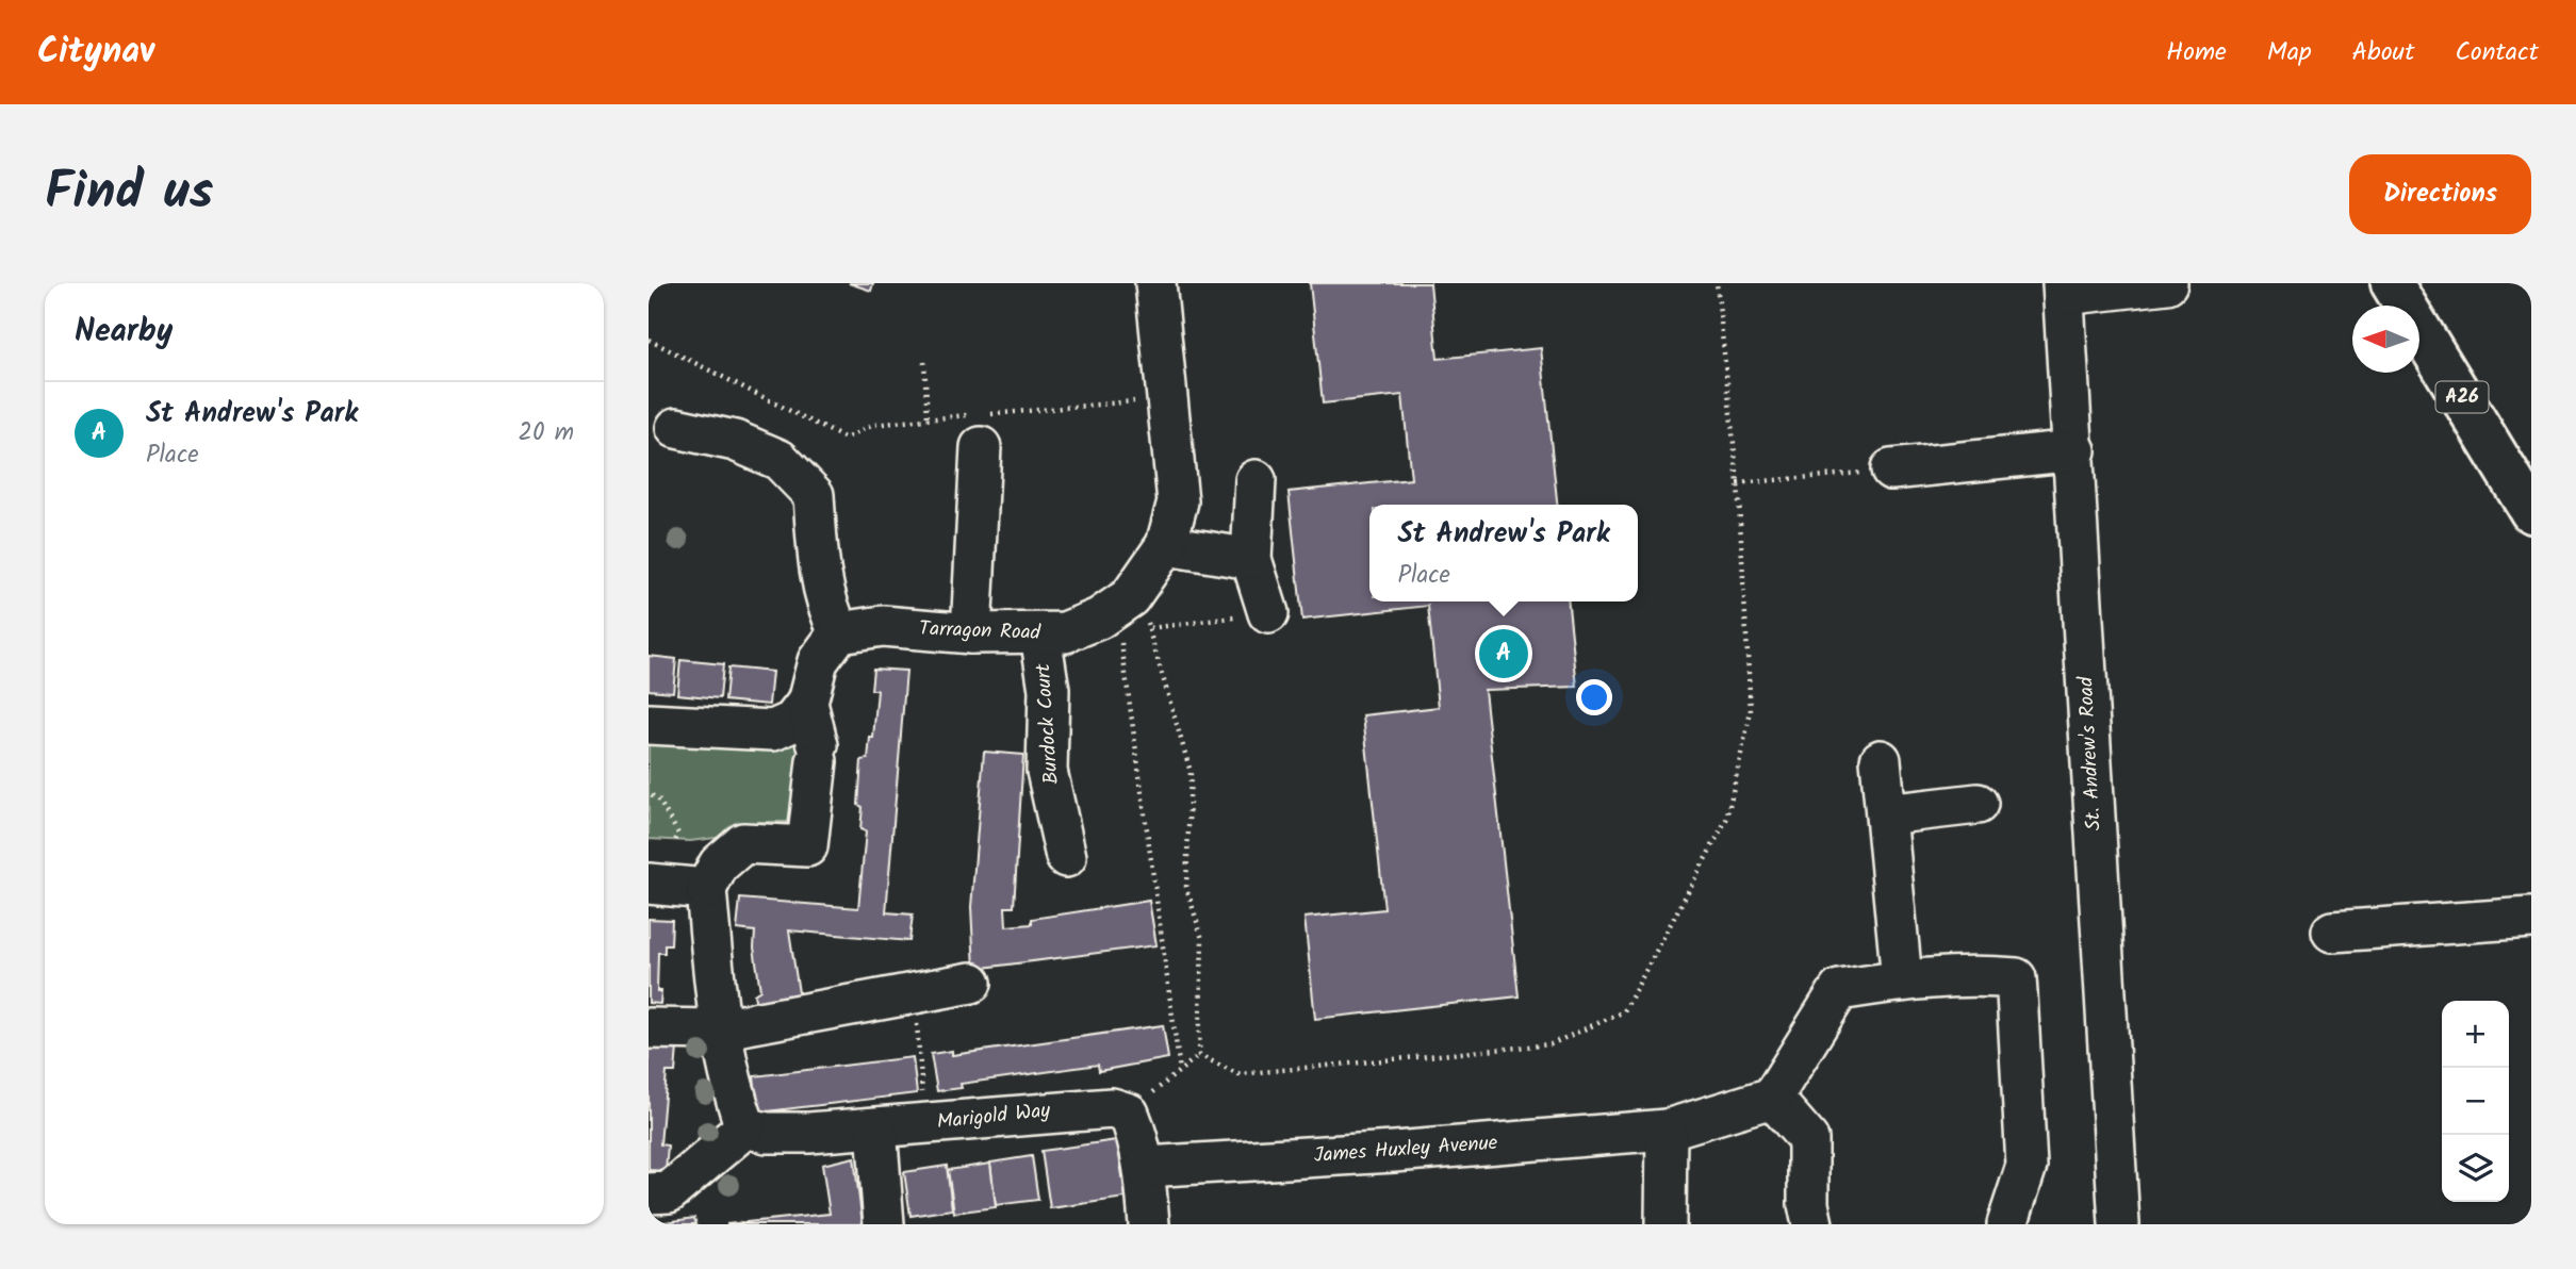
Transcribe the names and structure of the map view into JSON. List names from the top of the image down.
{
  "streets": {
    "main road": ["A26"],
    "street": [
      "Tarragon Road",
      "Burdock Court",
      "St. Andrew's Road",
      "Marigold Way",
      "James Huxley Avenue"
    ]
  },
  "crossings": [
    ["Tarragon Road", "Burdock Court"]
  ],
  "north": "left",
  "page": {
    "header": "Citynav",
    "nav": [
      "Home",
      "Map",
      "About",
      "Contact"
    ],
    "title": "Find us",
    "buttons": "Directions",
    "heading": "Nearby",
    "list": [
      {
        "mark": "A",
        "name": "St Andrew's Park",
        "note": "Place",
        "value": "20 m"
      }
    ],
    "popup": ["St Andrew's Park", "Place"],
    "pins": "A",
    "map_buttons": ["+", "−"]
  }
}
